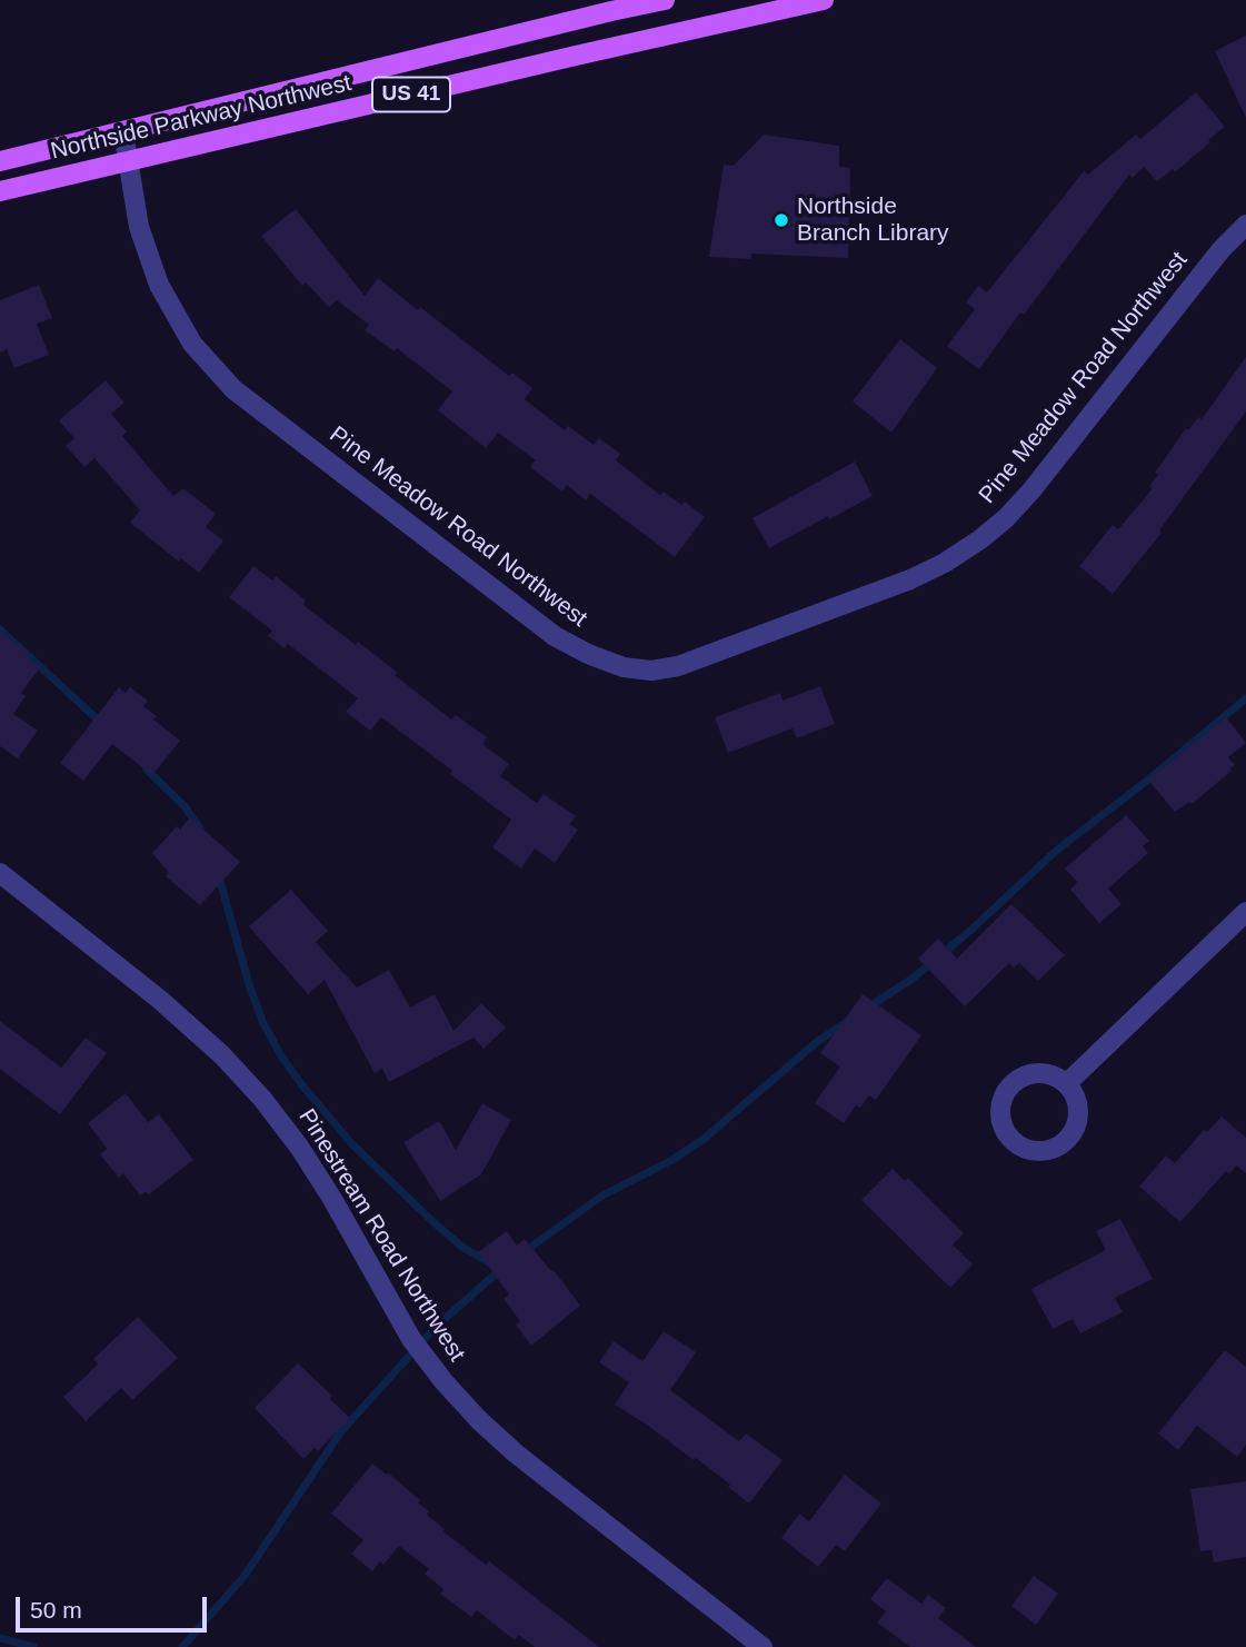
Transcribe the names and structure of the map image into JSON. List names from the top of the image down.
{
  "streets": {
    "main road": ["US 41", "Northside Parkway Northwest"],
    "street": ["Pine Meadow Road Northwest", "Pinestream Road Northwest"]
  },
  "crossings": [
    ["Northside Parkway Northwest", "Pine Meadow Road Northwest"]
  ],
  "places": ["Northside Branch Library"],
  "scale_bar": "50 m"
}
